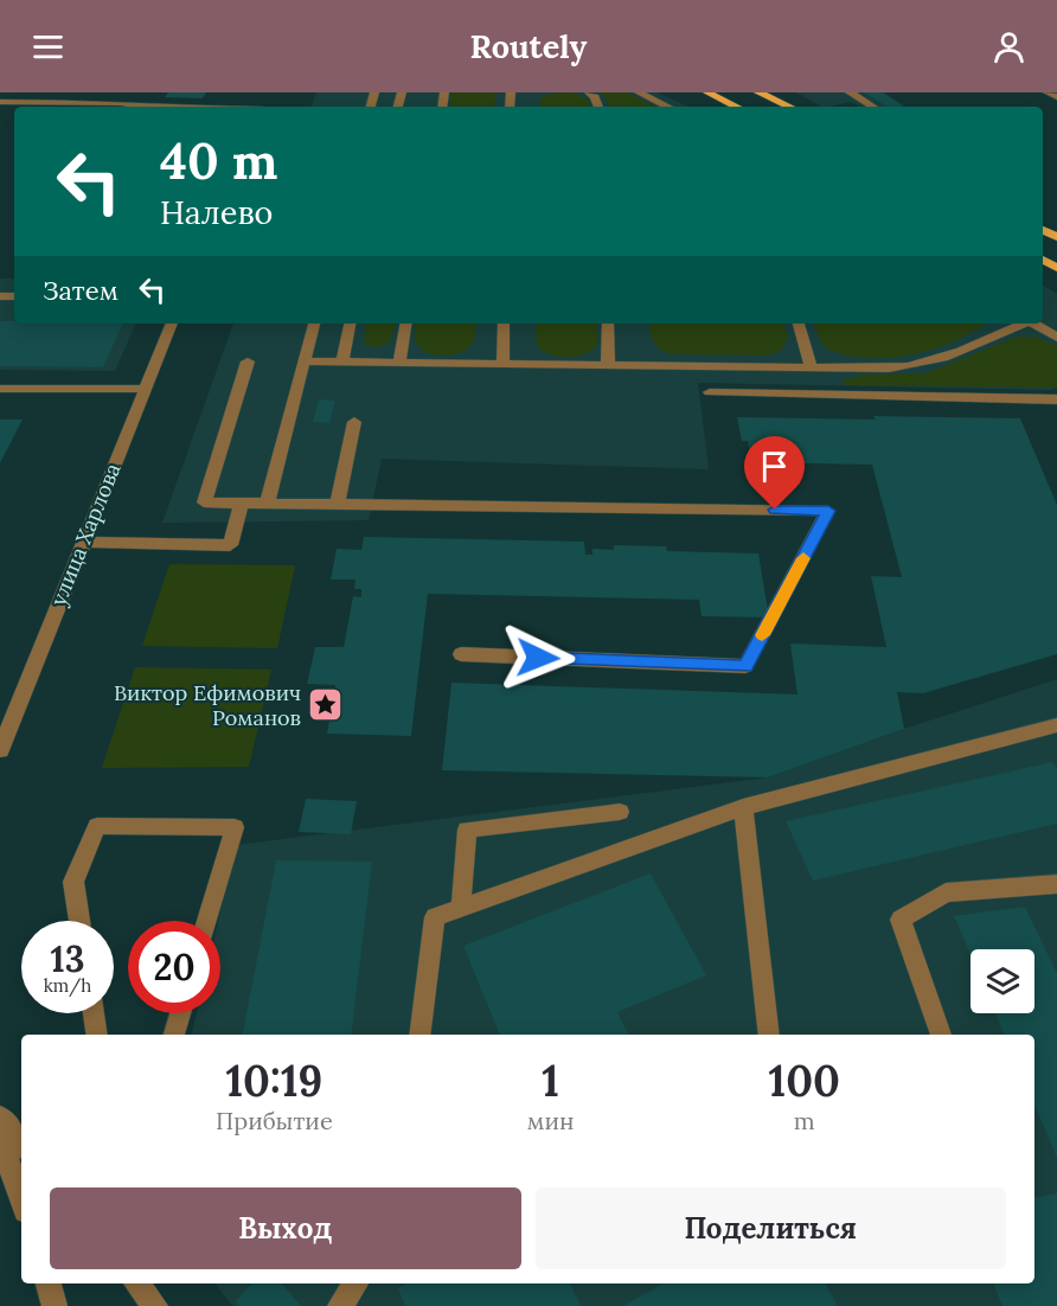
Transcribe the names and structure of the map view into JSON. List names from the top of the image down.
{
  "streets": {
    "street": ["улица Харлова"]
  },
  "places": {
    "place": ["Виктор Ефимович Романов"]
  },
  "page": {
    "header": "Routely",
    "turn": ["40 m", "Налево"],
    "then": "Затем",
    "speed": "13 km/h",
    "limit": "20",
    "eta": [
      "10:19",
      "Прибытие",
      "1",
      "мин",
      "100",
      "m"
    ],
    "buttons": ["Выход", "Поделиться"]
  }
}
